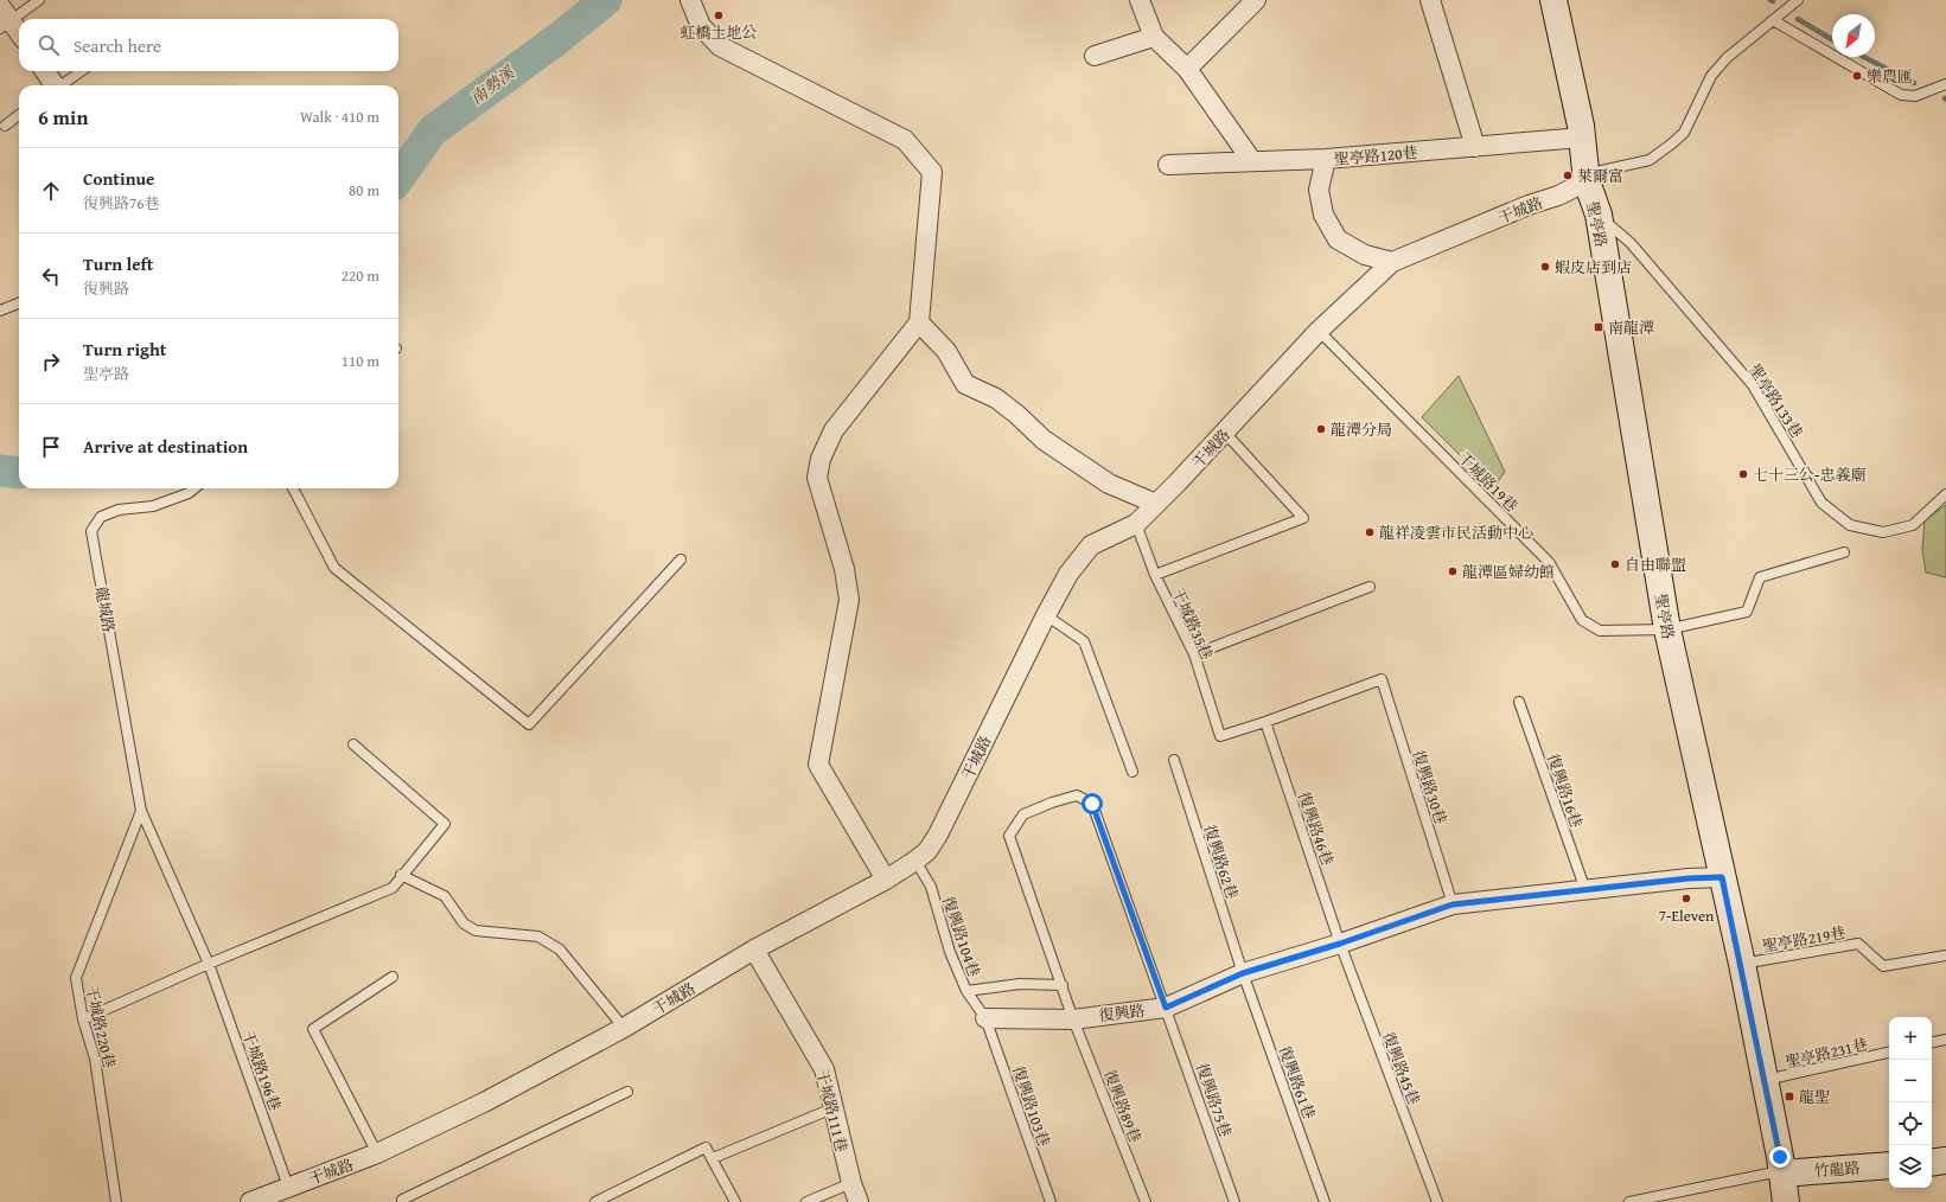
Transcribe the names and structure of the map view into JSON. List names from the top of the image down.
{
  "streets": {
    "street": [
      "聖亭路120巷",
      "干城路",
      "聖亭路",
      "復興路",
      "干城路111巷",
      "竹龍路"
    ],
    "lane": [
      "聖亭路133巷",
      "干城路19巷",
      "龍城路",
      "干城路35巷",
      "復興路30巷",
      "復興路16巷",
      "復興路46巷",
      "復興路62巷",
      "復興路104巷",
      "聖亭路219巷",
      "干城路220巷",
      "聖亭路231巷",
      "復興路45巷",
      "干城路196巷",
      "復興路61巷",
      "復興路75巷",
      "復興路103巷",
      "復興路89巷"
    ]
  },
  "crossings": [
    ["聖亭路120巷", "聖亭路"],
    ["干城路", "聖亭路"],
    ["干城路", "干城路19巷"],
    ["干城路", "干城路35巷"],
    ["干城路", "復興路104巷"],
    ["干城路", "干城路196巷"],
    ["干城路", "干城路111巷"],
    ["聖亭路", "聖亭路133巷"],
    ["聖亭路", "干城路19巷"],
    ["聖亭路", "聖亭路219巷"],
    ["聖亭路", "復興路"],
    ["聖亭路", "聖亭路231巷"],
    ["聖亭路", "竹龍路"],
    ["龍城路", "干城路220巷"],
    ["龍城路", "干城路196巷"],
    ["干城路35巷", "復興路30巷"],
    ["干城路35巷", "復興路46巷"],
    ["復興路30巷", "復興路46巷"],
    ["復興路30巷", "復興路"],
    ["復興路16巷", "復興路"],
    ["復興路46巷", "復興路"],
    ["復興路46巷", "復興路45巷"],
    ["復興路62巷", "復興路"],
    ["復興路62巷", "復興路61巷"],
    ["復興路104巷", "復興路"],
    ["復興路104巷", "復興路103巷"],
    ["復興路", "復興路45巷"],
    ["復興路", "復興路61巷"],
    ["復興路", "復興路75巷"],
    ["復興路", "復興路103巷"],
    ["復興路", "復興路89巷"],
    ["復興路75巷", "復興路89巷"]
  ],
  "water": ["南勢溪"],
  "places": {
    "other": [
      "虹橋土地公",
      "樂農匯",
      "萊爾富",
      "蝦皮店到店",
      "龍潭分局",
      "七十三公-忠義廟",
      "龍祥凌雲市民活動中心",
      "自由聯盟",
      "龍潭區婦幼館",
      "7-Eleven"
    ],
    "transit": ["南龍潭", "龍聖"]
  },
  "north": "bottom left",
  "page": {
    "search": "Search here",
    "heading": ["6 min", "Walk · 410 m"],
    "list": [
      ["Continue", "復興路76巷", "80 m"],
      ["Turn left", "復興路", "220 m"],
      ["Turn right", "聖亭路", "110 m"],
      "Arrive at destination"
    ],
    "map_buttons": ["+", "−"]
  }
}
